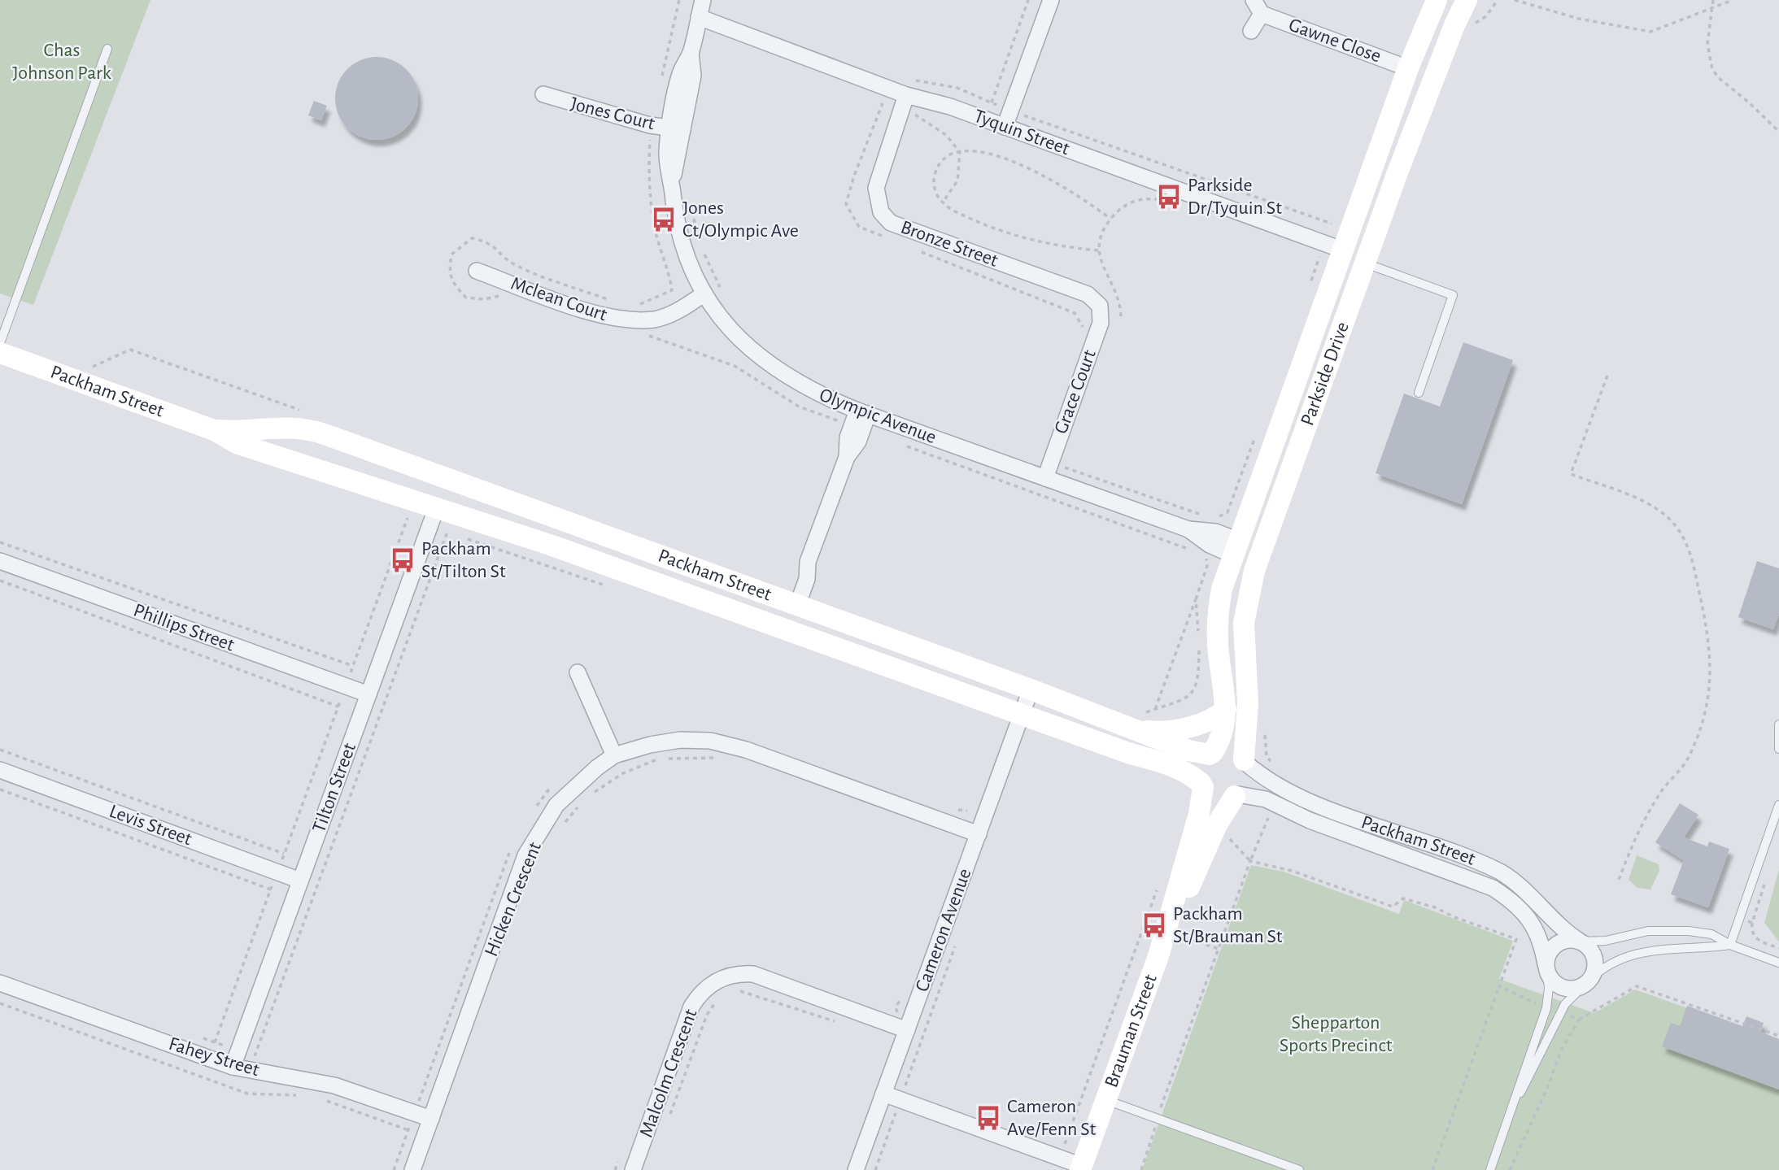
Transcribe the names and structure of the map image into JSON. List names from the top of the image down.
{
  "streets": {
    "street": [
      "Gawne Close",
      "Jones Court",
      "Tyquin Street",
      "Bronze Street",
      "Mclean Court",
      "Parkside Drive",
      "Packham Street",
      "Grace Court",
      "Olympic Avenue",
      "Phillips Street",
      "Tilton Street",
      "Levis Street",
      "Hicken Crescent",
      "Cameron Avenue",
      "Brauman Street",
      "Fahey Street",
      "Malcolm Crescent"
    ]
  },
  "crossings": [
    ["Gawne Close", "Parkside Drive"],
    ["Jones Court", "Olympic Avenue"],
    ["Tyquin Street", "Bronze Street"],
    ["Tyquin Street", "Parkside Drive"],
    ["Tyquin Street", "Olympic Avenue"],
    ["Bronze Street", "Grace Court"],
    ["Mclean Court", "Olympic Avenue"],
    ["Parkside Drive", "Packham Street"],
    ["Parkside Drive", "Olympic Avenue"],
    ["Parkside Drive", "Brauman Street"],
    ["Packham Street", "Tilton Street"],
    ["Packham Street", "Cameron Avenue"],
    ["Packham Street", "Brauman Street"],
    ["Grace Court", "Olympic Avenue"],
    ["Phillips Street", "Tilton Street"],
    ["Tilton Street", "Levis Street"],
    ["Tilton Street", "Fahey Street"],
    ["Hicken Crescent", "Cameron Avenue"],
    ["Hicken Crescent", "Fahey Street"],
    ["Cameron Avenue", "Malcolm Crescent"]
  ],
  "parks": ["Chas Johnson Park", "Shepparton Sports Precinct"],
  "places": {
    "bus stop": [
      "Parkside Dr/Tyquin St",
      "Jones Ct/Olympic Ave",
      "Packham St/Tilton St",
      "Packham St/Brauman St",
      "Cameron Ave/Fenn St"
    ]
  }
}
